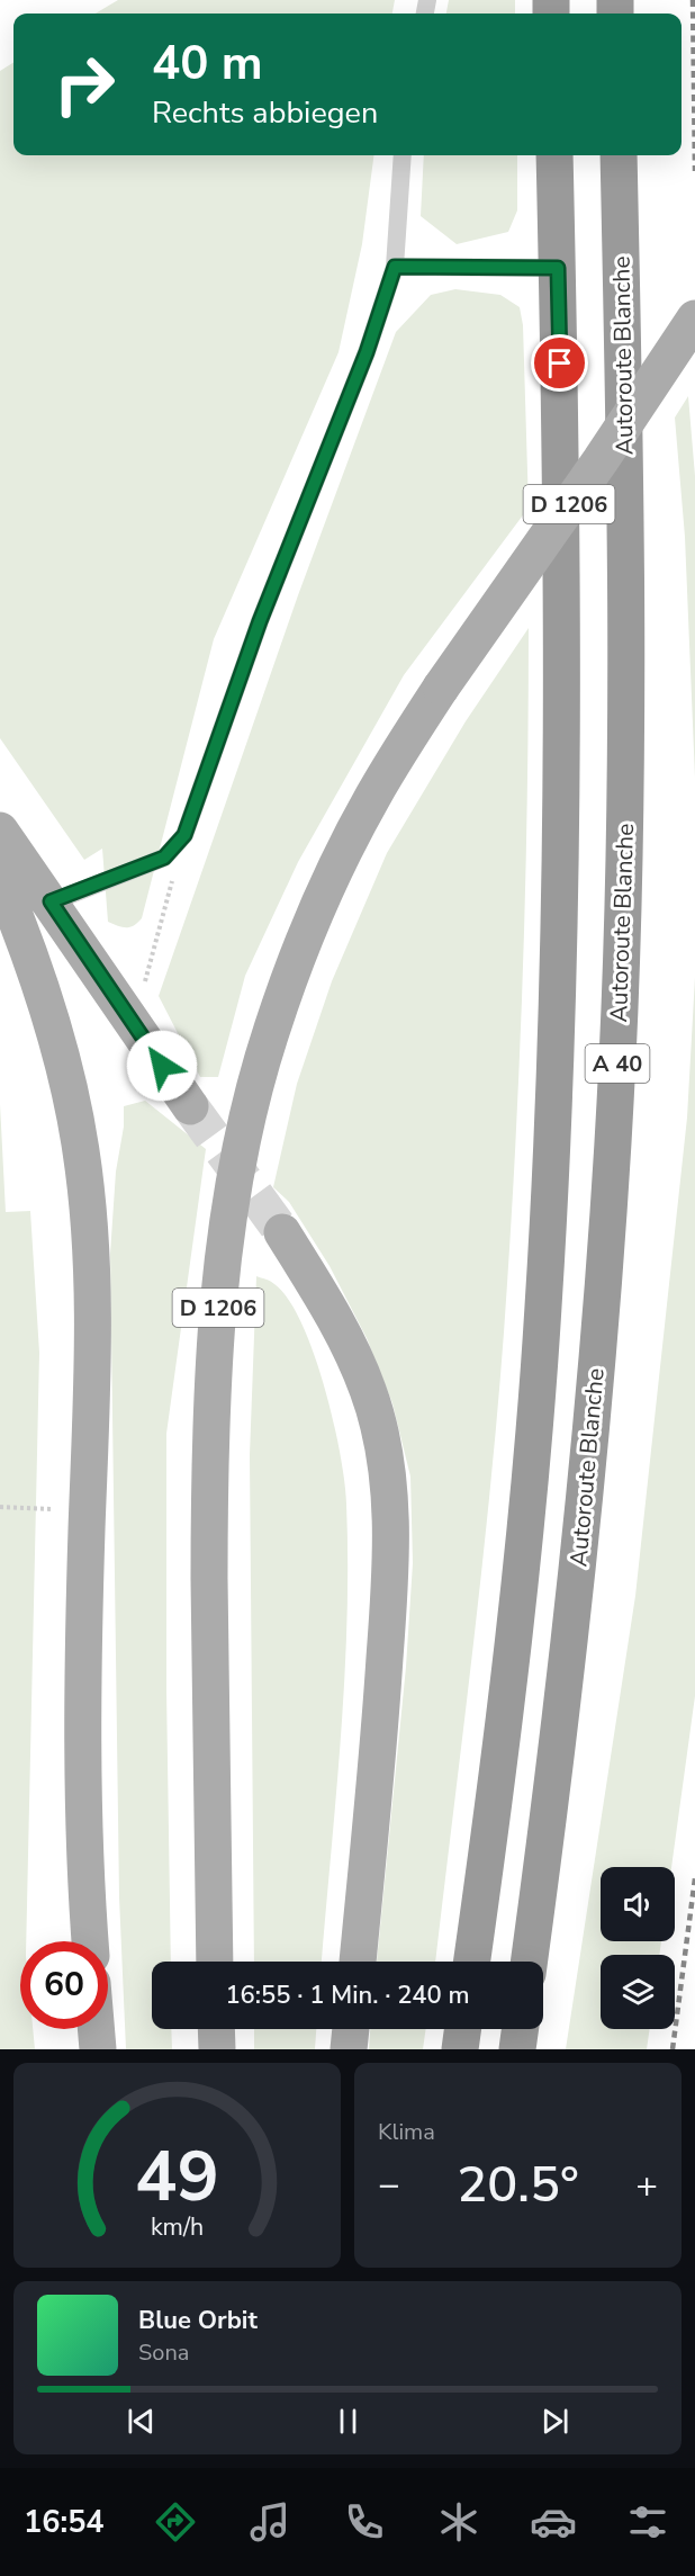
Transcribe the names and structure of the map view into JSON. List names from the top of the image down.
{
  "streets": {
    "highway": ["Autoroute Blanche", "A 40"],
    "main road": ["D 1206"]
  },
  "page": {
    "turn": ["40 m", "Rechts abbiegen"],
    "limit": "60",
    "trip": "16:55 · 1 Min. · 240 m",
    "tile": "Klima",
    "heat": ["−", "20.5°", "+"],
    "song": ["Blue Orbit", "Sona"],
    "tabs": "16:54",
    "gauge": ["49", "km/h"]
  }
}
